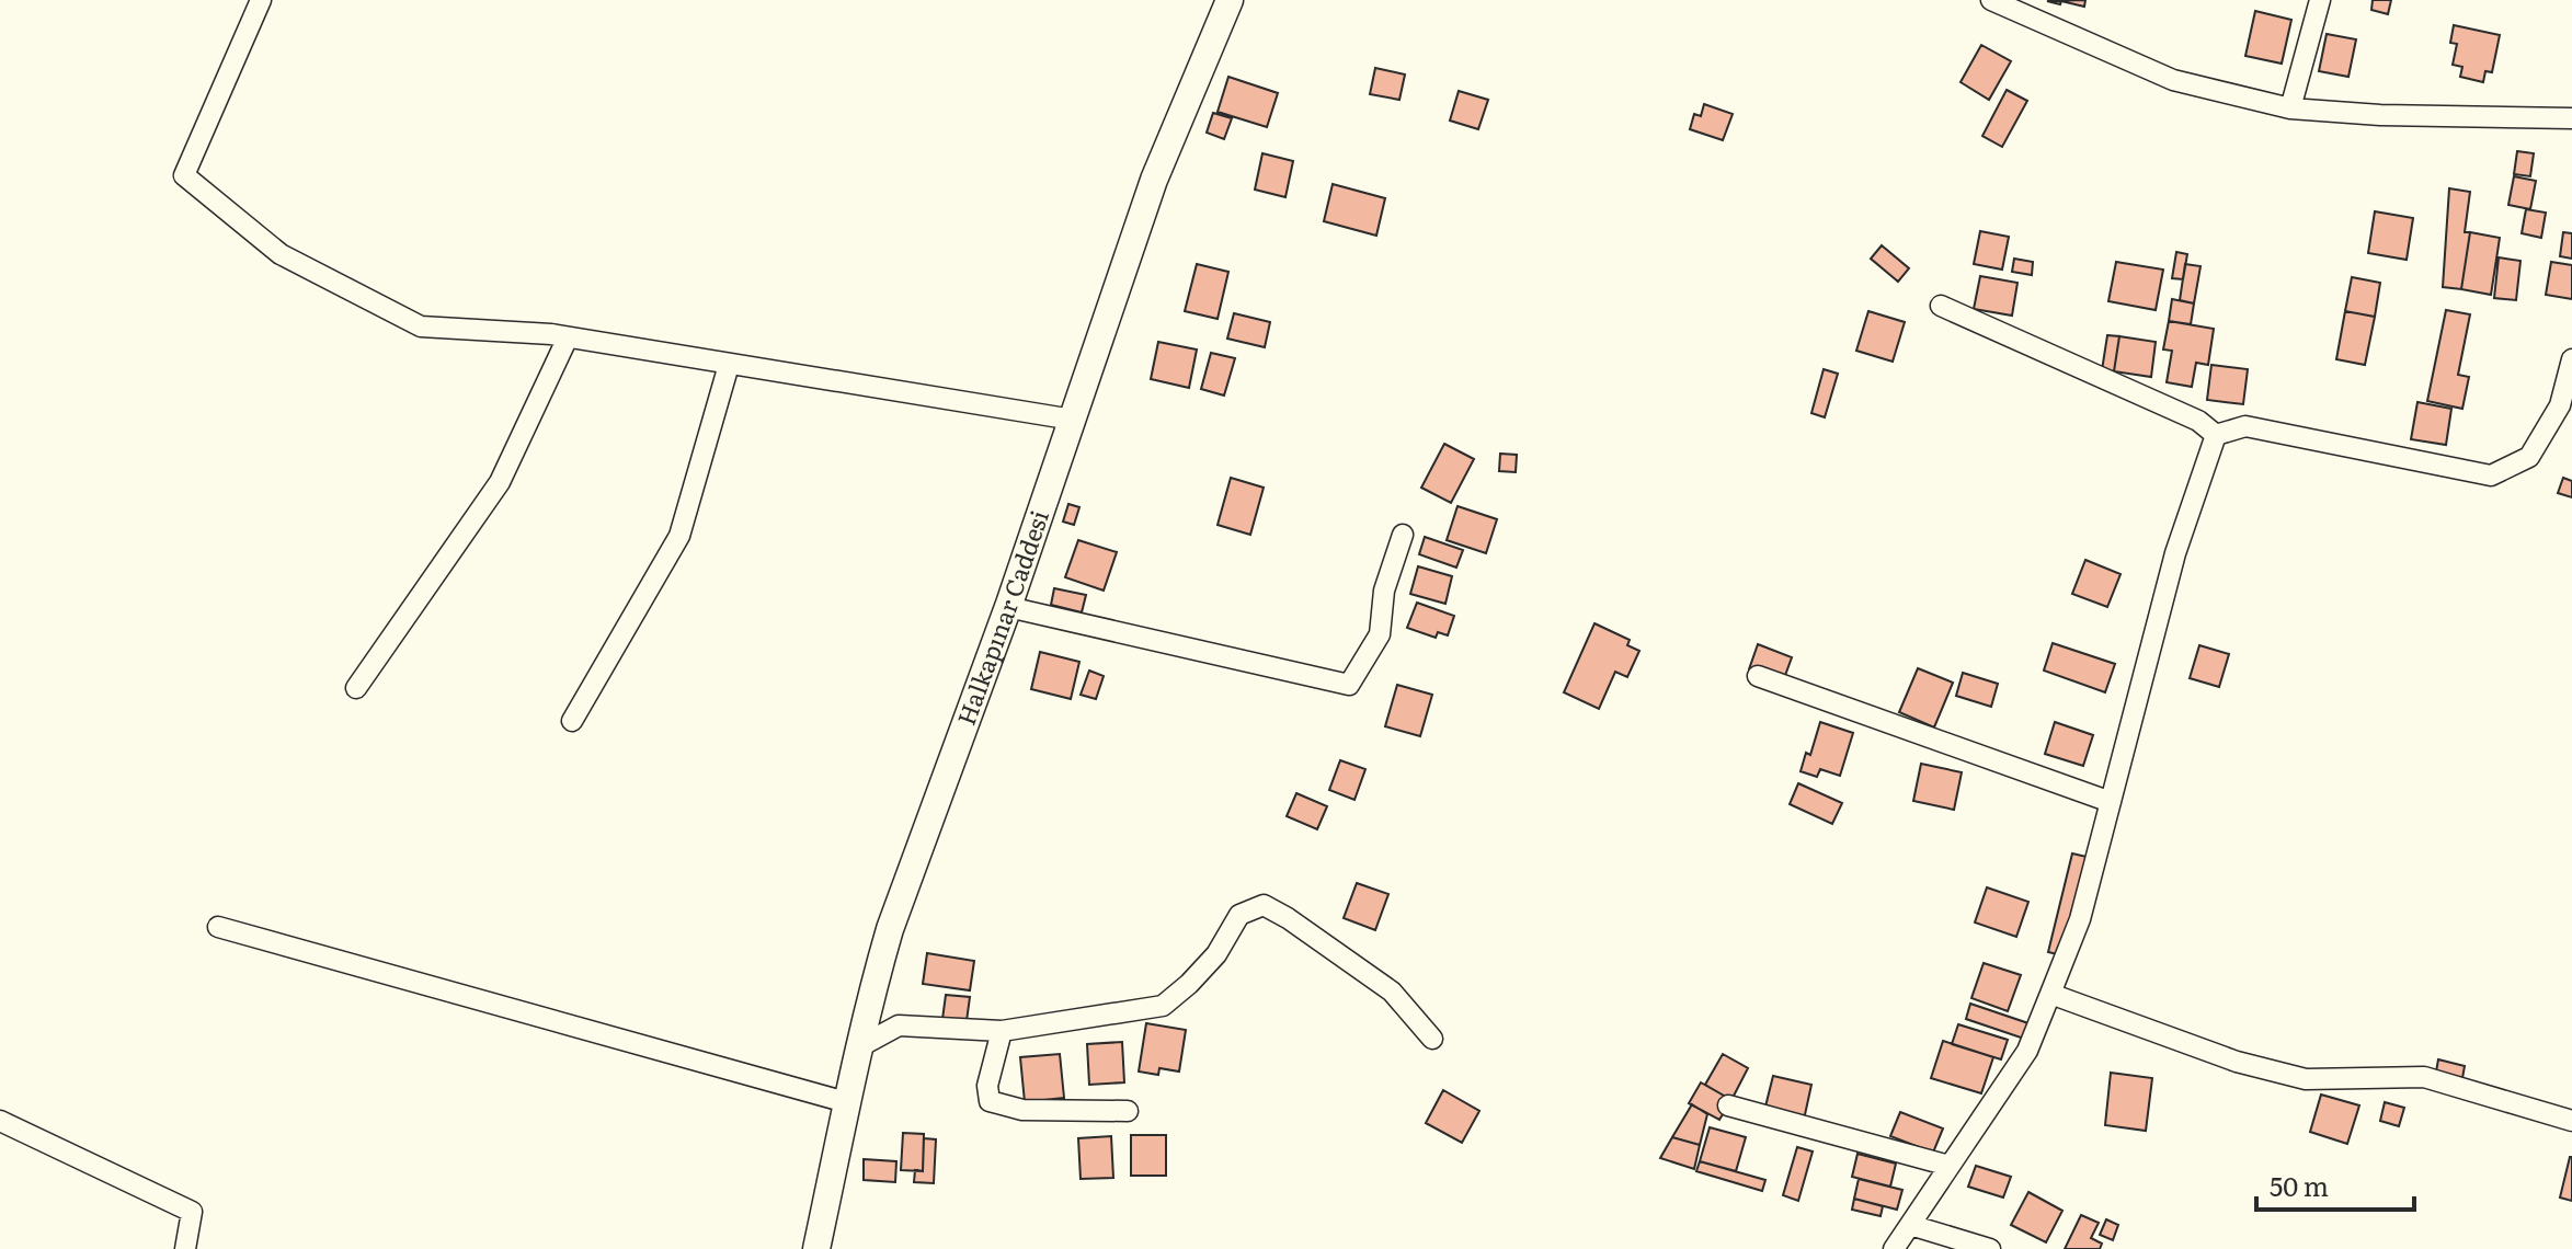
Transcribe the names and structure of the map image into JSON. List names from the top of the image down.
{
  "streets": {
    "main road": ["Halkapınar Caddesi"]
  },
  "scale_bar": "50 m"
}
